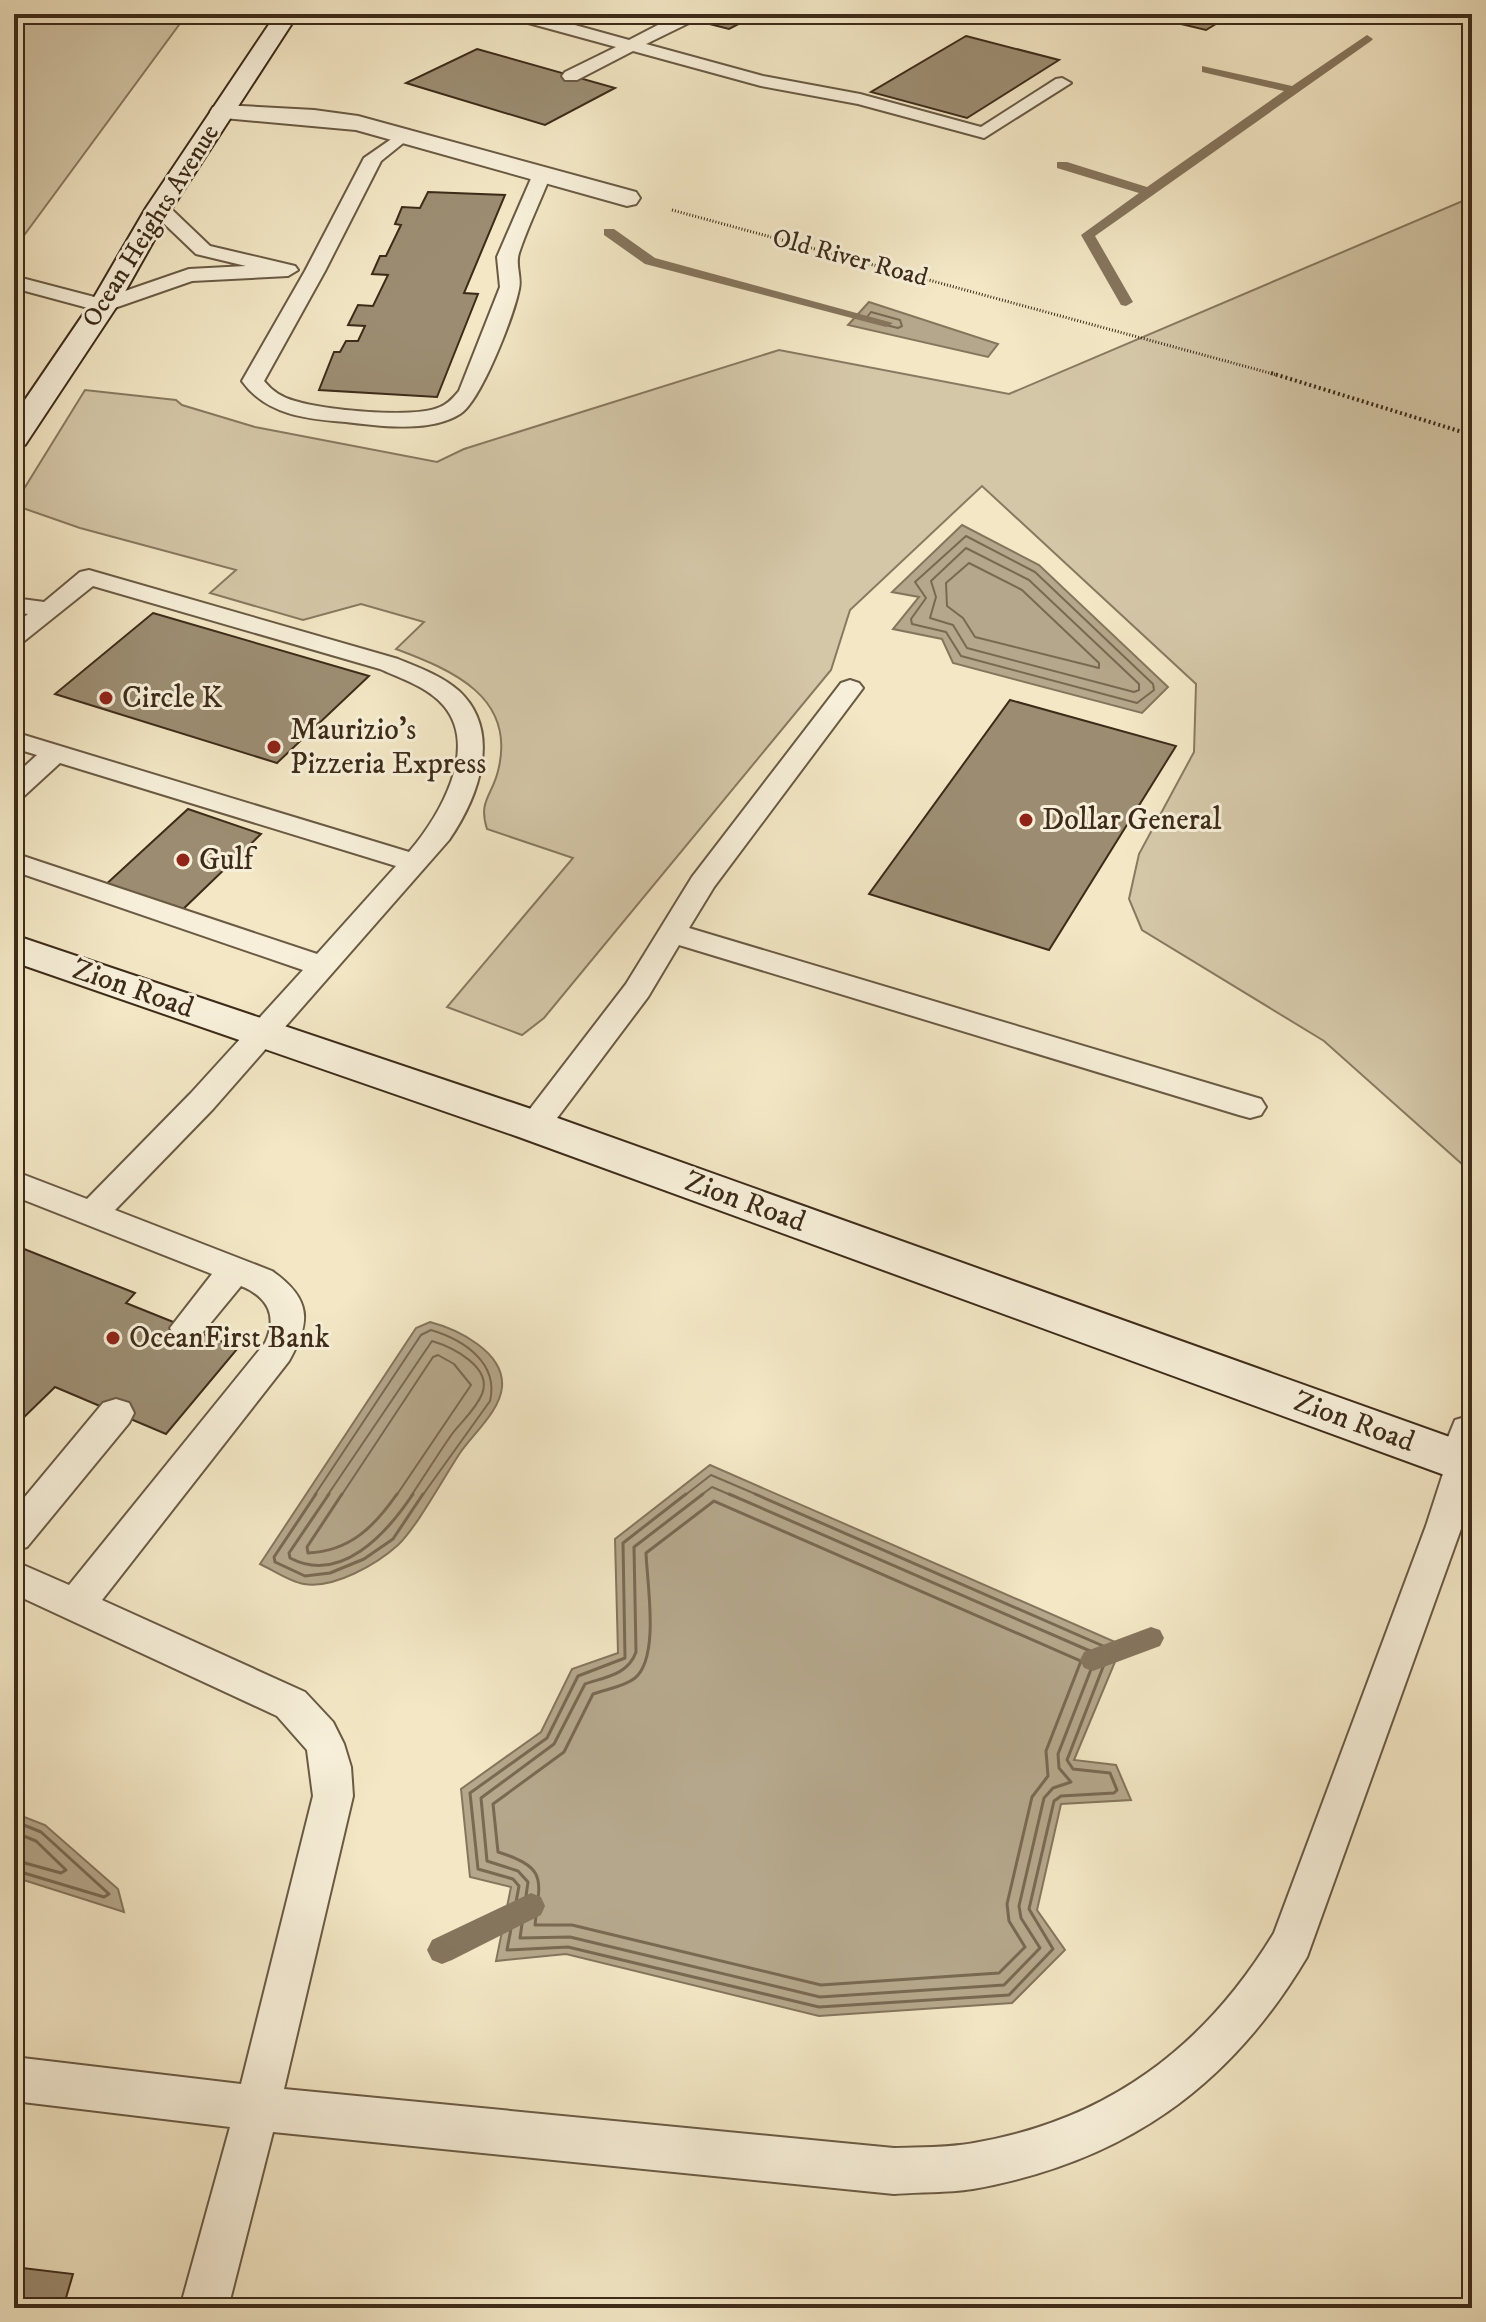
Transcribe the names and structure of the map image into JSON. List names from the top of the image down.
{
  "streets": {
    "street": ["Ocean Heights Avenue", "Zion Road"],
    "path": ["Old River Road"]
  },
  "places": [
    "Circle K",
    "Maurizio’s Pizzeria Express",
    "Dollar General",
    "Gulf",
    "OceanFirst Bank"
  ]
}
